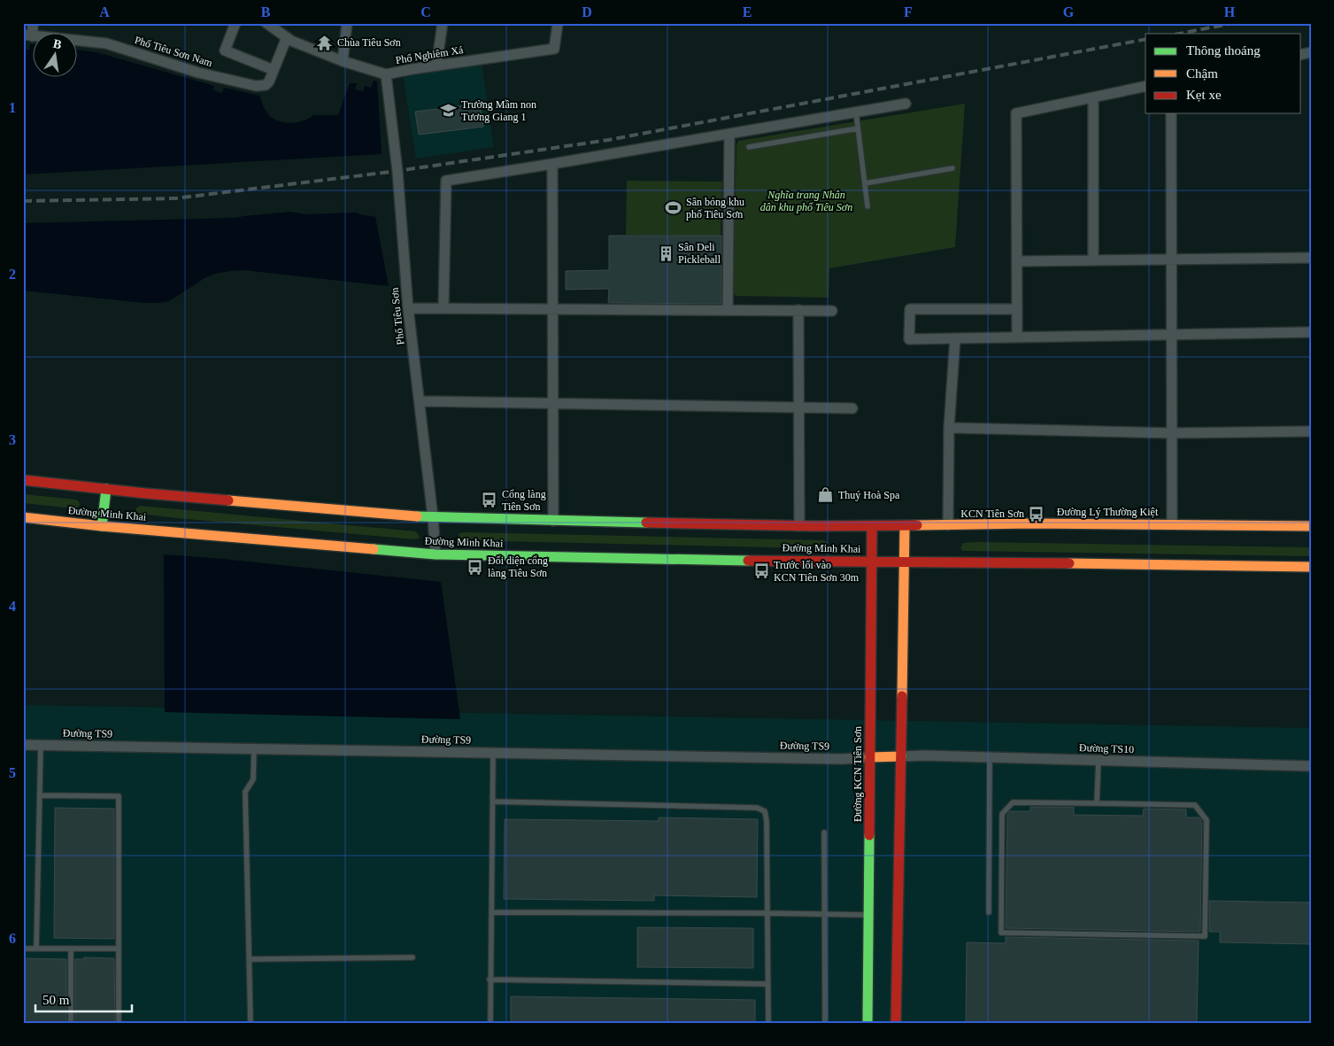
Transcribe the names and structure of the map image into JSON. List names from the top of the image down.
{
  "streets": {
    "main road": ["Đường Lý Thường Kiệt", "Đường Minh Khai", "Đường KCN Tiên Sơn"],
    "street": [
      "Phố Tiêu Sơn Nam",
      "Phố Nghiêm Xá",
      "Phố Tiêu Sơn",
      "Đường TS9",
      "Đường TS10"
    ]
  },
  "crossings": [
    ["Phố Tiêu Sơn Nam", "Phố Nghiêm Xá"],
    ["Phố Nghiêm Xá", "Phố Tiêu Sơn"],
    ["Phố Tiêu Sơn", "Đường Minh Khai"],
    ["Đường Lý Thường Kiệt", "Đường Minh Khai"],
    ["Đường Minh Khai", "Đường KCN Tiên Sơn"],
    ["Đường TS9", "Đường KCN Tiên Sơn"]
  ],
  "parks": ["Nghĩa trang Nhân dân khu phố Tiêu Sơn"],
  "places": {
    "temple": ["Chùa Tiêu Sơn"],
    "school or university": ["Trường Mầm non Tương Giang 1"],
    "sports": ["Sân bóng khu phố Tiêu Sơn"],
    "building": ["Sân Deli Pickleball"],
    "shop": ["Thuý Hoà Spa"],
    "bus stop": [
      "Cổng làng Tiên Sơn",
      "KCN Tiên Sơn",
      "Đối diện cổng làng Tiêu Sơn",
      "Trước lối vào KCN Tiên Sơn 30m"
    ]
  },
  "legend": ["Thông thoáng", "Chậm", "Kẹt xe"],
  "scale_bar": "50 m",
  "north": "top",
  "grid": {
    "columns": [
      "A",
      "B",
      "C",
      "D",
      "E",
      "F",
      "G",
      "H"
    ],
    "rows": [
      "1",
      "2",
      "3",
      "4",
      "5",
      "6"
    ]
  }
}
